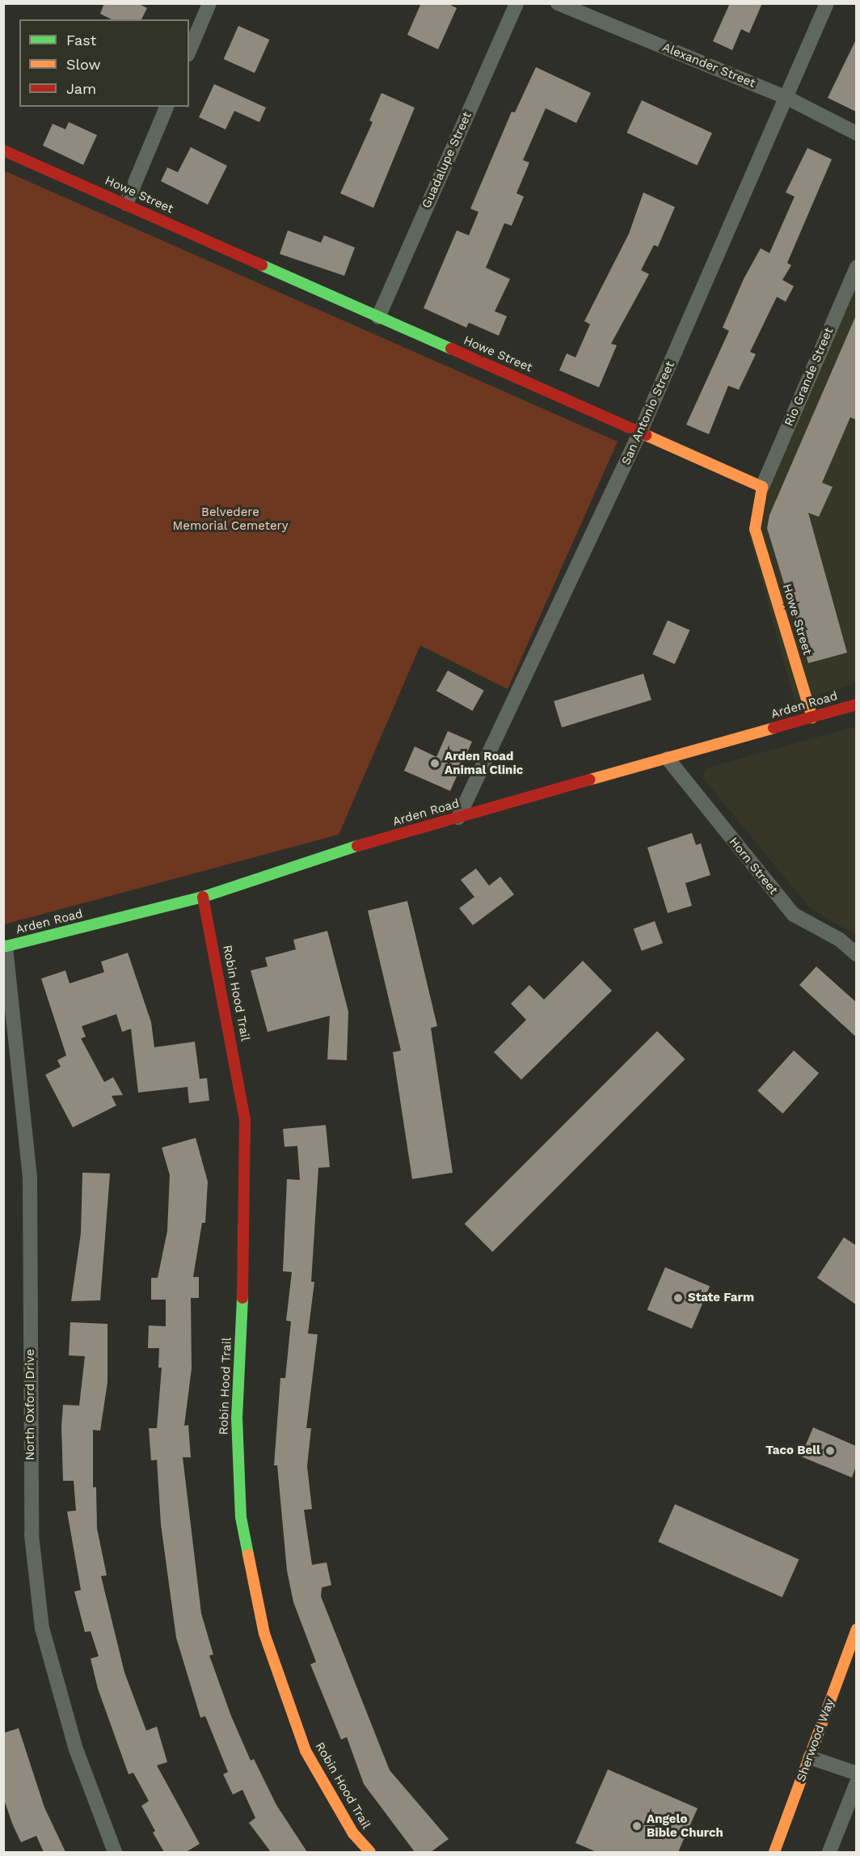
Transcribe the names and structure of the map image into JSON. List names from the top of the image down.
{
  "streets": {
    "street": [
      "Alexander Street",
      "Guadalupe Street",
      "Howe Street",
      "Rio Grande Street",
      "San Antonio Street",
      "Arden Road",
      "Horn Street",
      "Robin Hood Trail",
      "North Oxford Drive",
      "Sherwood Way"
    ]
  },
  "crossings": [
    ["Alexander Street", "San Antonio Street"],
    ["Guadalupe Street", "Howe Street"],
    ["Howe Street", "Rio Grande Street"],
    ["Howe Street", "San Antonio Street"],
    ["Howe Street", "Arden Road"],
    ["San Antonio Street", "Arden Road"],
    ["Arden Road", "Horn Street"],
    ["Arden Road", "Robin Hood Trail"],
    ["Arden Road", "North Oxford Drive"]
  ],
  "parks": ["Belvedere Memorial Cemetery"],
  "places": [
    "Arden Road Animal Clinic",
    "State Farm",
    "Taco Bell",
    "Angelo Bible Church"
  ],
  "legend": ["Fast", "Slow", "Jam"]
}
